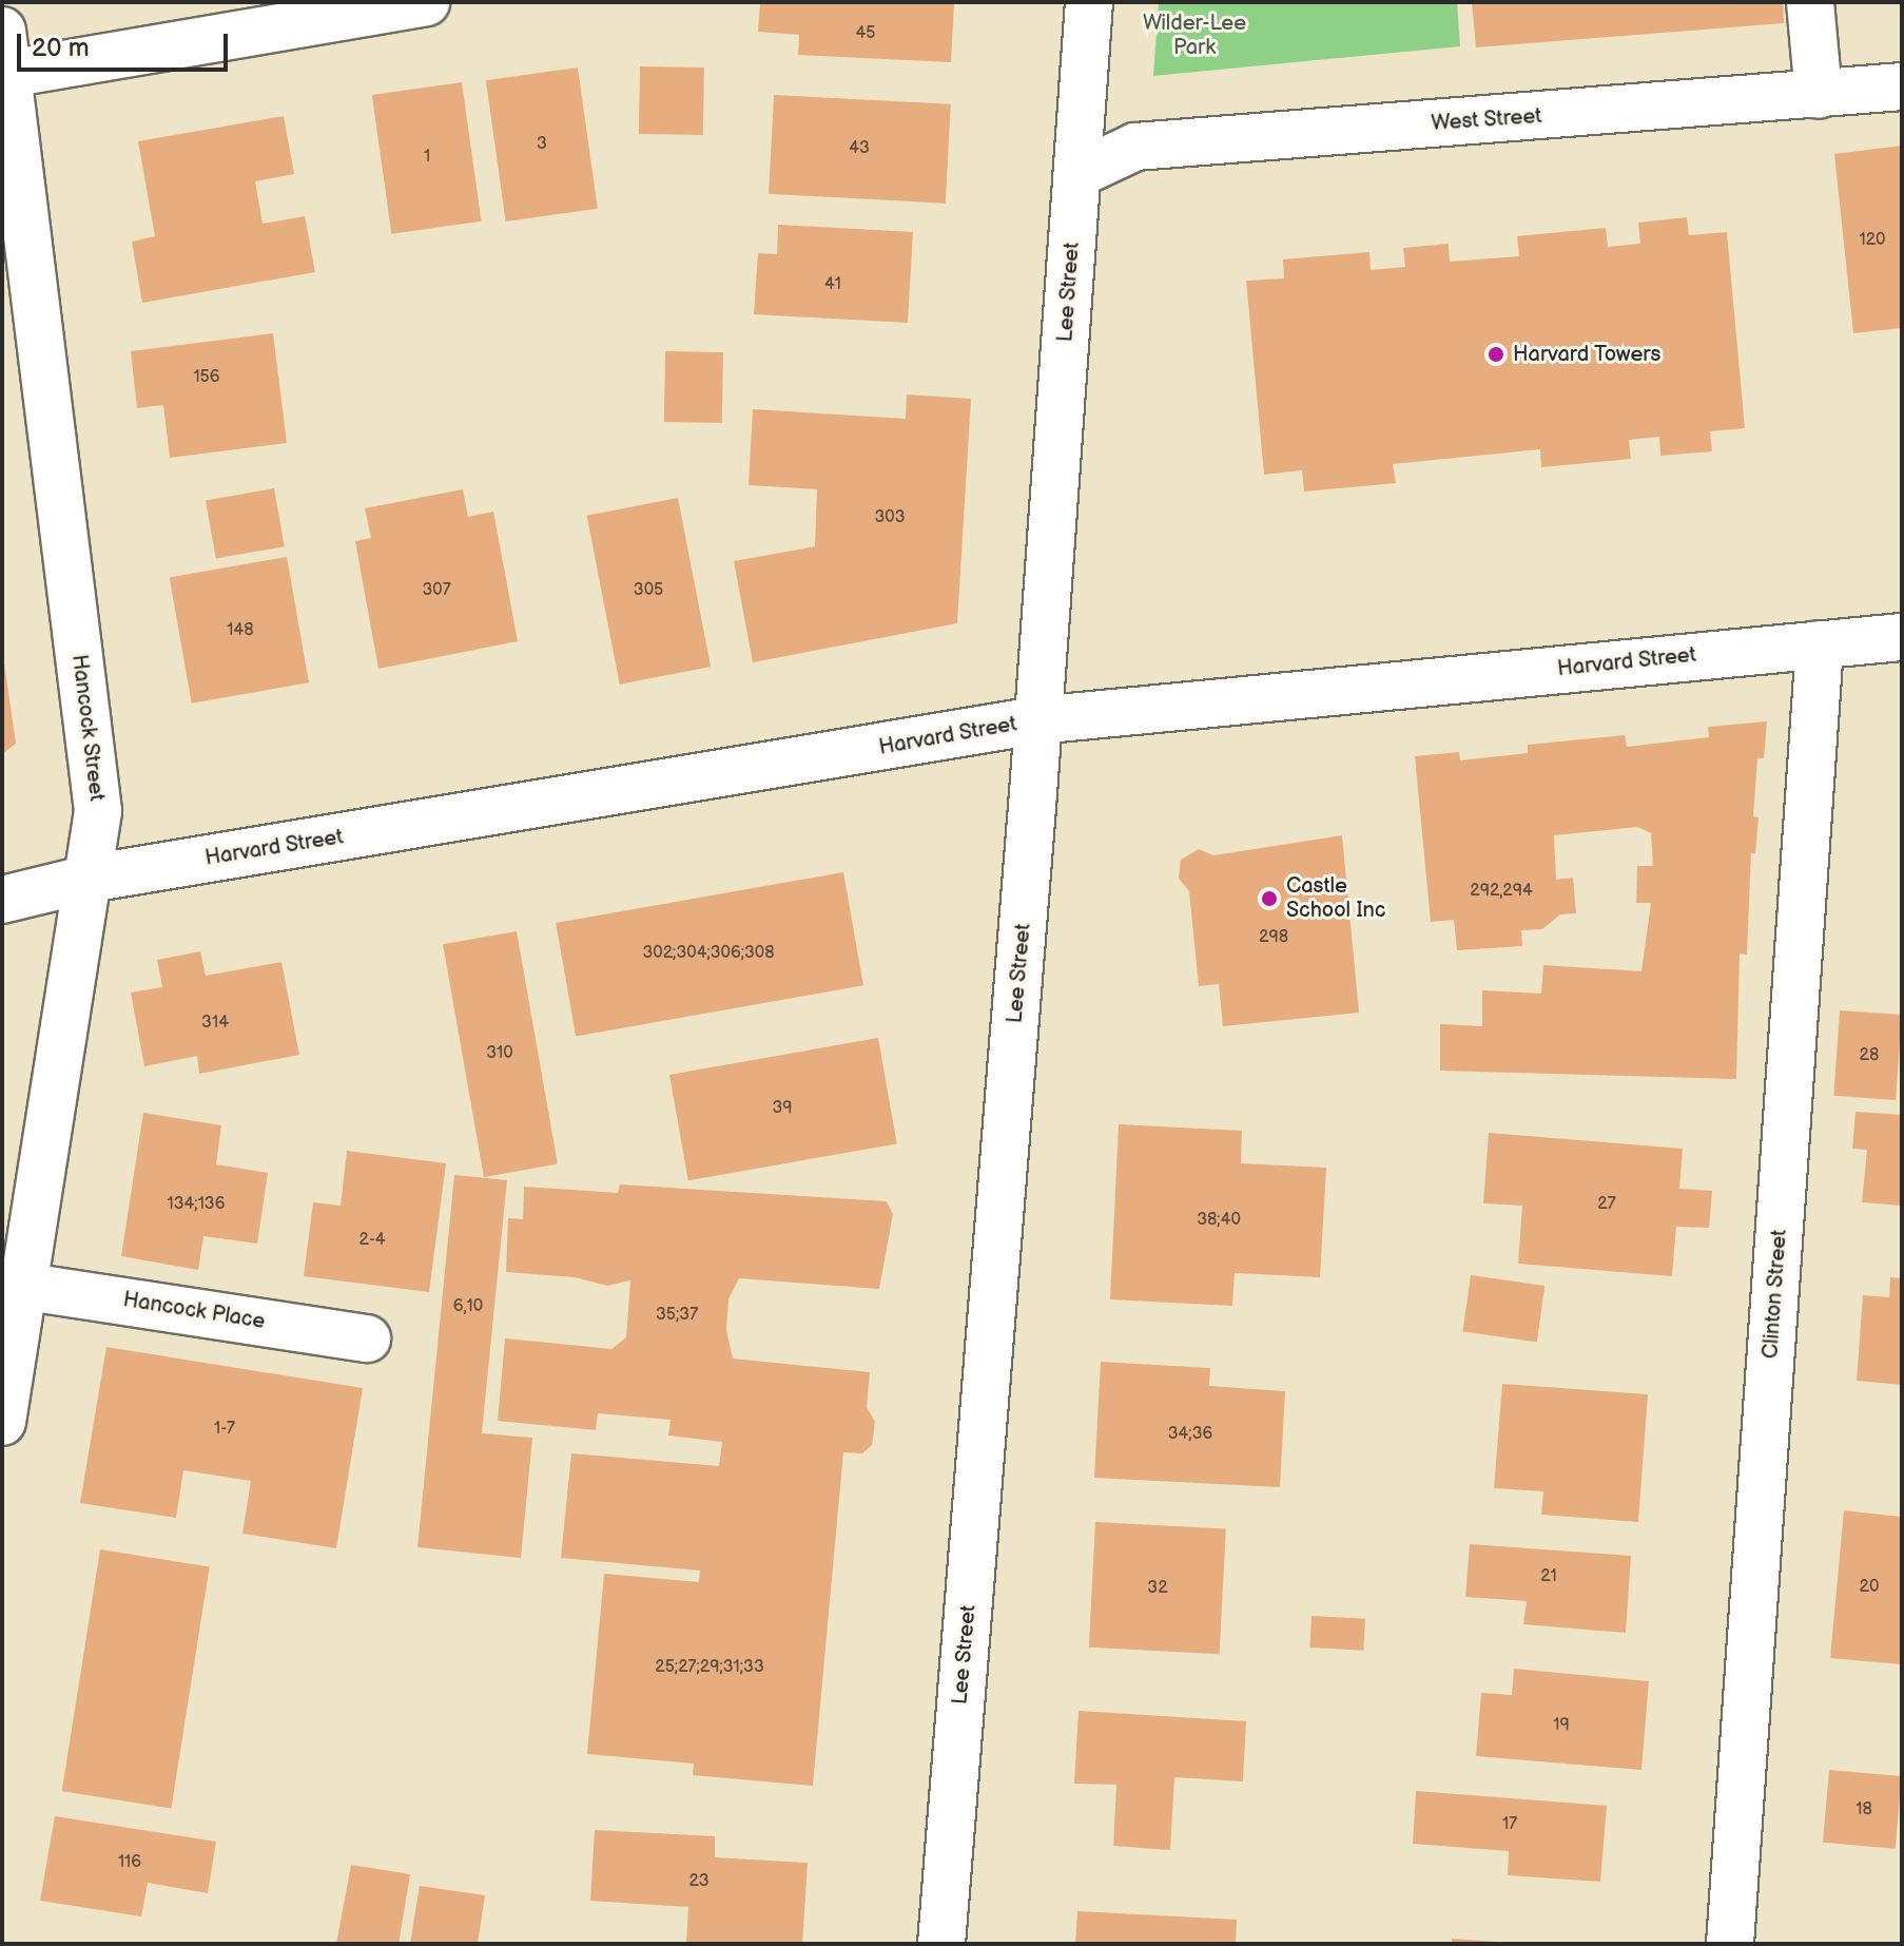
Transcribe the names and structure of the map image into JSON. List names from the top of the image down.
{
  "streets": {
    "street": [
      "West Street",
      "Lee Street",
      "Harvard Street",
      "Hancock Street",
      "Clinton Street",
      "Hancock Place"
    ]
  },
  "crossings": [
    ["West Street", "Lee Street"],
    ["Lee Street", "Harvard Street"],
    ["Harvard Street", "Hancock Street"],
    ["Harvard Street", "Clinton Street"],
    ["Hancock Street", "Hancock Place"]
  ],
  "parks": ["Wilder-Lee Park"],
  "places": ["Harvard Towers", "Castle School Inc"],
  "house_numbers": [
    "45",
    "3",
    "43",
    "1",
    "120",
    "41",
    "156",
    "303",
    "307",
    "305",
    "148",
    "292,294",
    "298",
    "302;304;306;308",
    "314",
    "310",
    "28",
    "39",
    "134;136",
    "27",
    "38;40",
    "2-4",
    "6,10",
    "35;37",
    "1-7",
    "34;36",
    "21",
    "20",
    "32",
    "25;27;29;31;33",
    "19",
    "18",
    "17",
    "116",
    "23"
  ],
  "scale_bar": "20 m"
}
